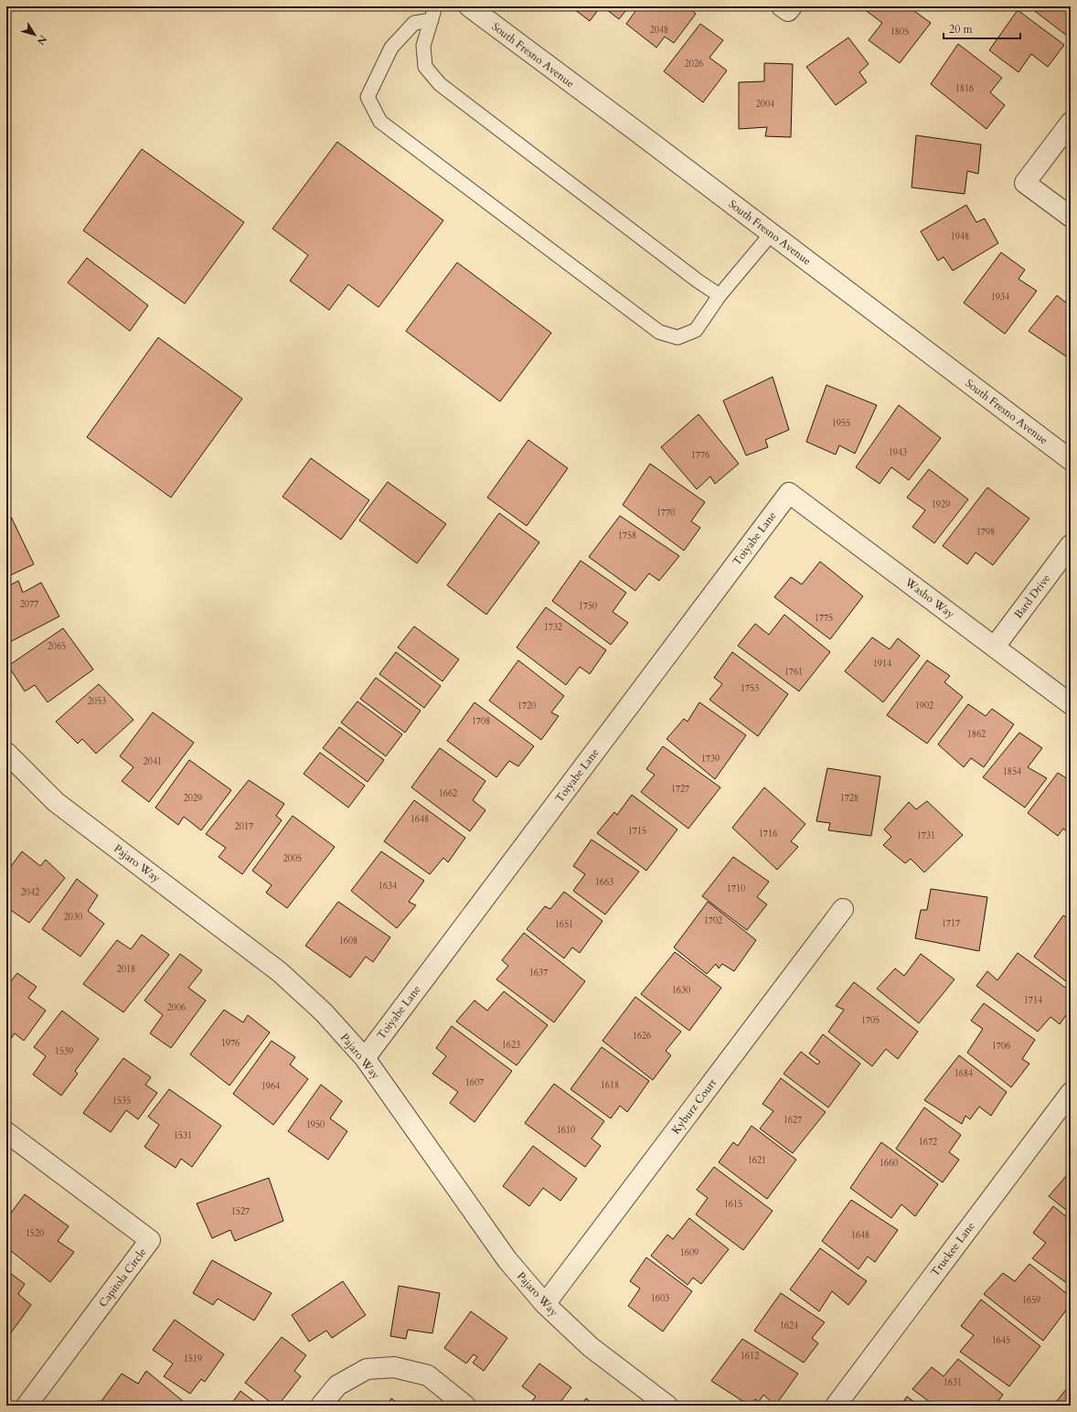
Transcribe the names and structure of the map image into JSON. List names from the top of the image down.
{
  "streets": {
    "street": [
      "South Fresno Avenue",
      "Toiyabe Lane",
      "Bard Drive",
      "Washo Way",
      "Pajaro Way",
      "Kyburz Court",
      "Truckee Lane",
      "Capitola Circle"
    ]
  },
  "crossings": [
    ["Toiyabe Lane", "Washo Way"],
    ["Toiyabe Lane", "Pajaro Way"],
    ["Bard Drive", "Washo Way"],
    ["Pajaro Way", "Kyburz Court"]
  ],
  "house_numbers": [
    "2048",
    "1805",
    "2026",
    "1816",
    "2004",
    "1948",
    "1934",
    "1955",
    "1943",
    "1776",
    "1929",
    "1770",
    "1798",
    "1758",
    "2077",
    "1750",
    "1775",
    "1732",
    "2065",
    "1914",
    "1761",
    "1753",
    "2053",
    "1720",
    "1902",
    "1708",
    "1862",
    "1739",
    "2041",
    "1854",
    "1727",
    "1662",
    "2029",
    "1728",
    "1648",
    "2017",
    "1715",
    "1716",
    "1731",
    "2005",
    "1663",
    "1634",
    "1710",
    "2042",
    "2030",
    "1702",
    "1717",
    "1651",
    "1608",
    "2018",
    "1637",
    "1630",
    "1714",
    "2006",
    "1705",
    "1626",
    "1976",
    "1623",
    "1706",
    "1539",
    "1684",
    "1607",
    "1618",
    "1964",
    "1535",
    "1627",
    "1950",
    "1610",
    "1531",
    "1672",
    "1621",
    "1660",
    "1615",
    "1527",
    "1520",
    "1648",
    "1609",
    "1603",
    "1659",
    "1624",
    "1645",
    "1612",
    "1519",
    "1631"
  ],
  "scale_bar": "20 m",
  "north": "bottom right"
}
